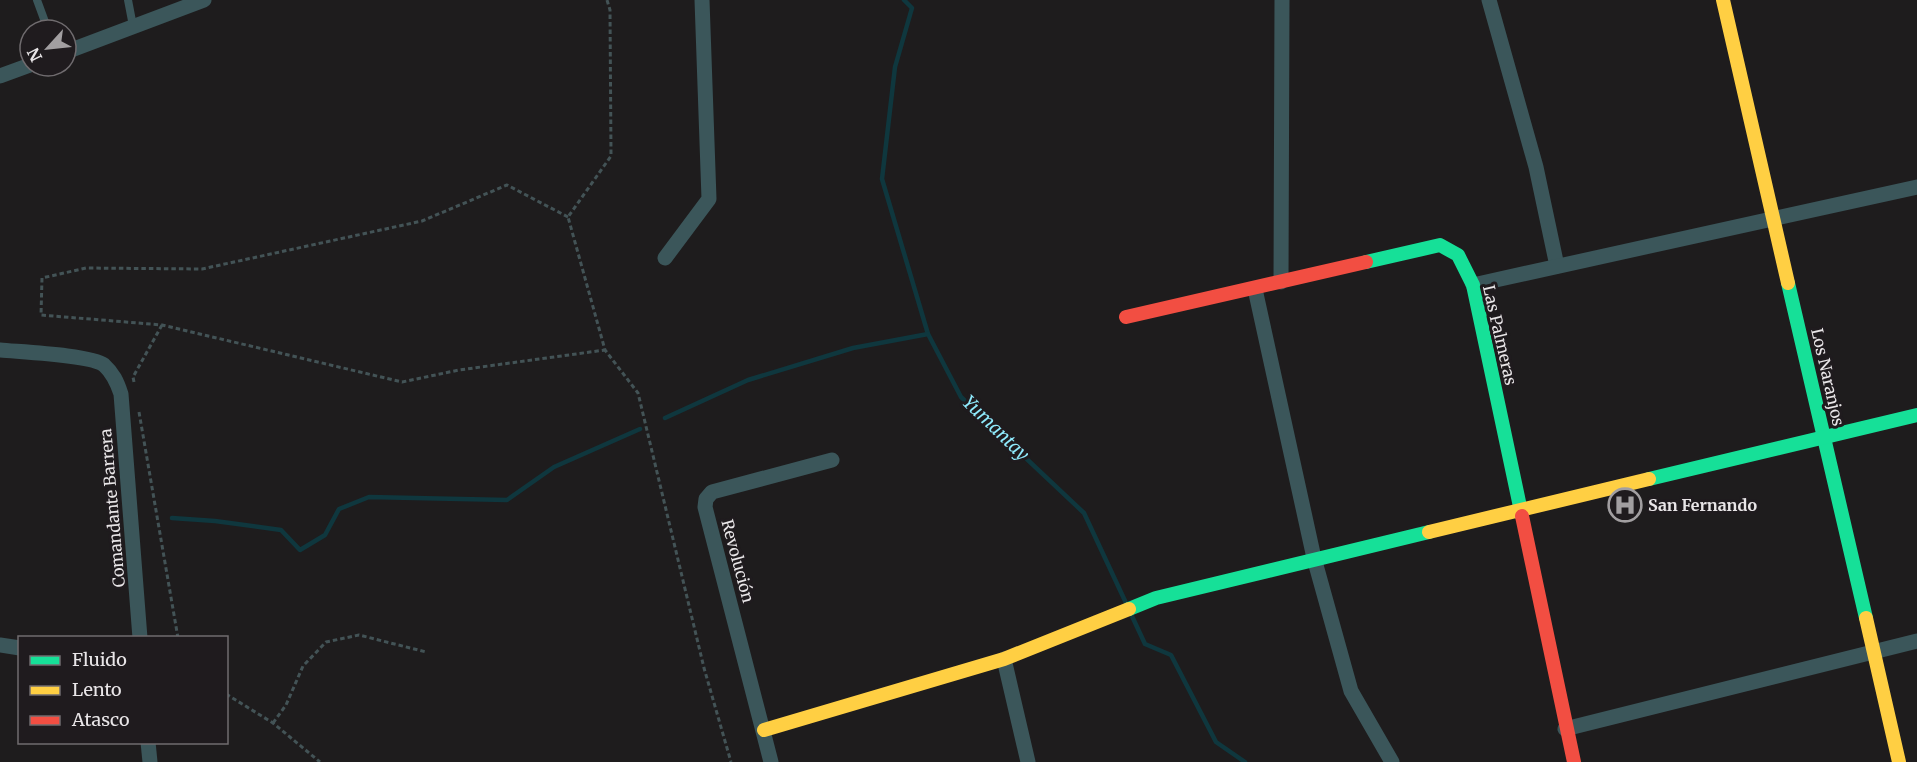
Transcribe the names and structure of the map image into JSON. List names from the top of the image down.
{
  "streets": {
    "street": [
      "Las Palmeras",
      "Los Naranjos",
      "Comandante Barrera",
      "Revolución"
    ]
  },
  "water": ["Yumantay"],
  "places": {
    "hospital": ["San Fernando"]
  },
  "legend": ["Fluido", "Lento", "Atasco"],
  "north": "bottom left"
}
